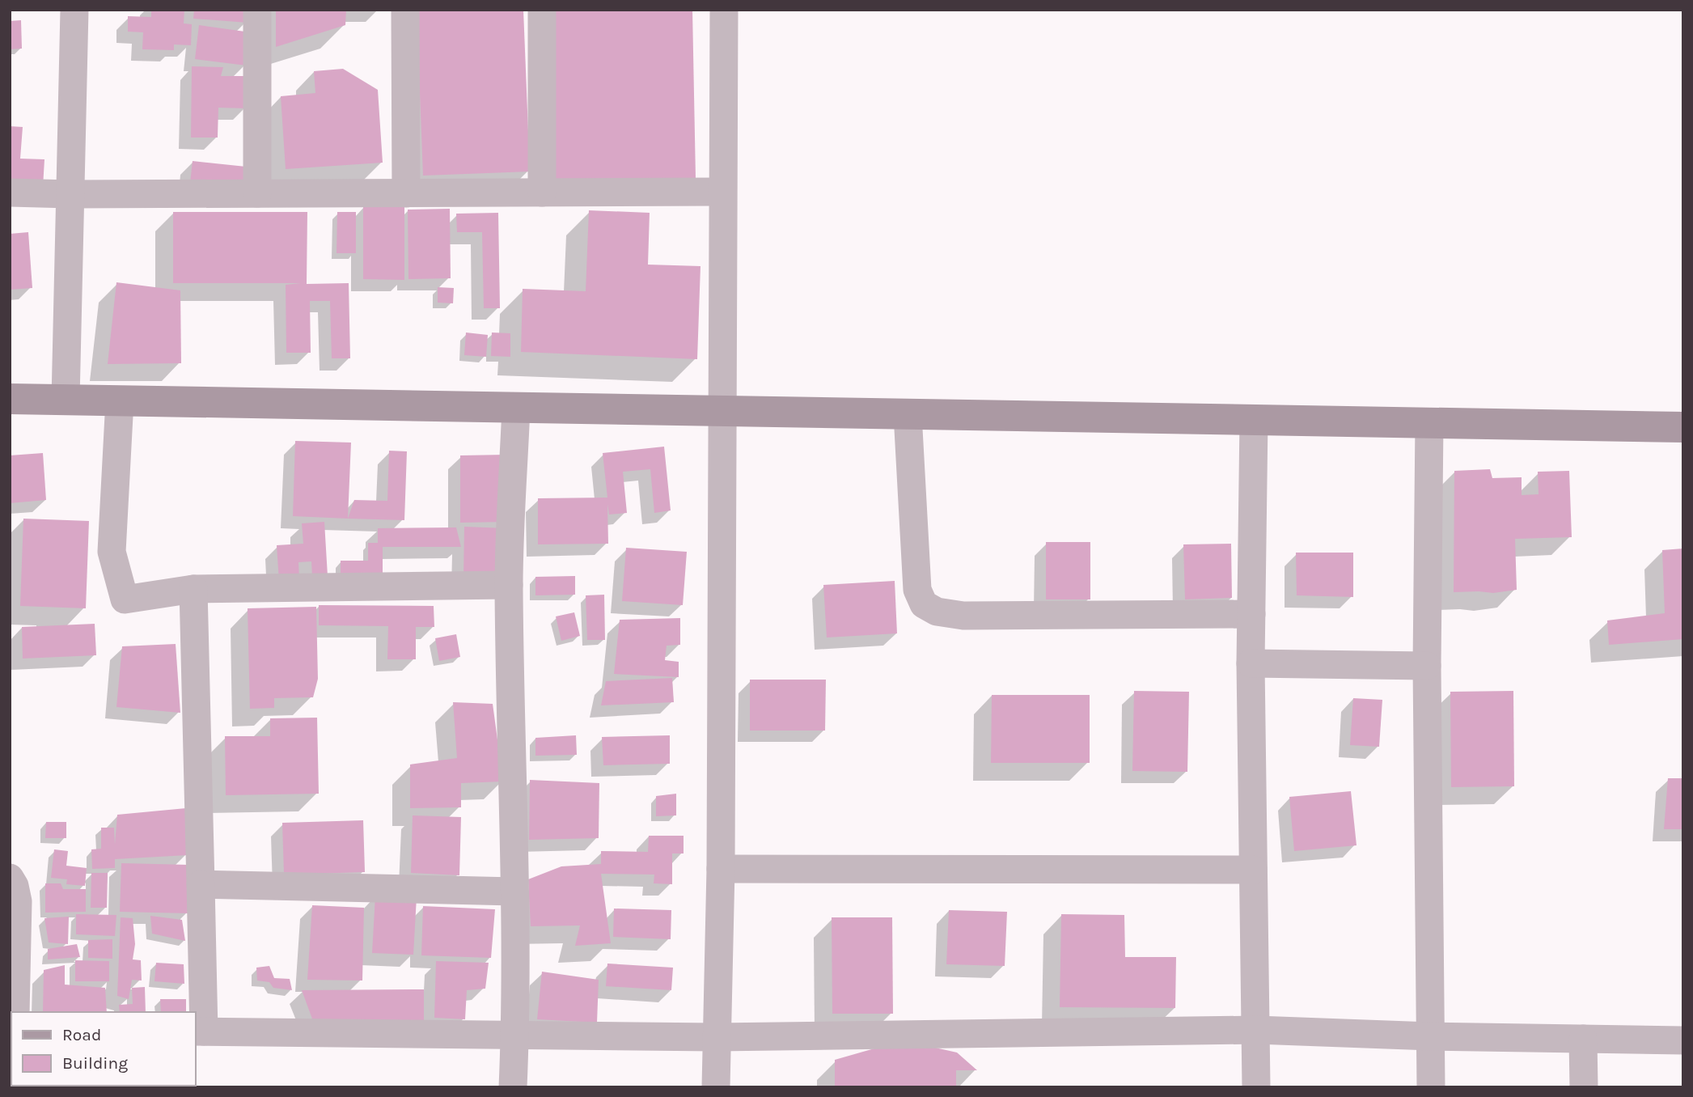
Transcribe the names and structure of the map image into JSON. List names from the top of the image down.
{
  "legend": ["Road", "Building"]
}
